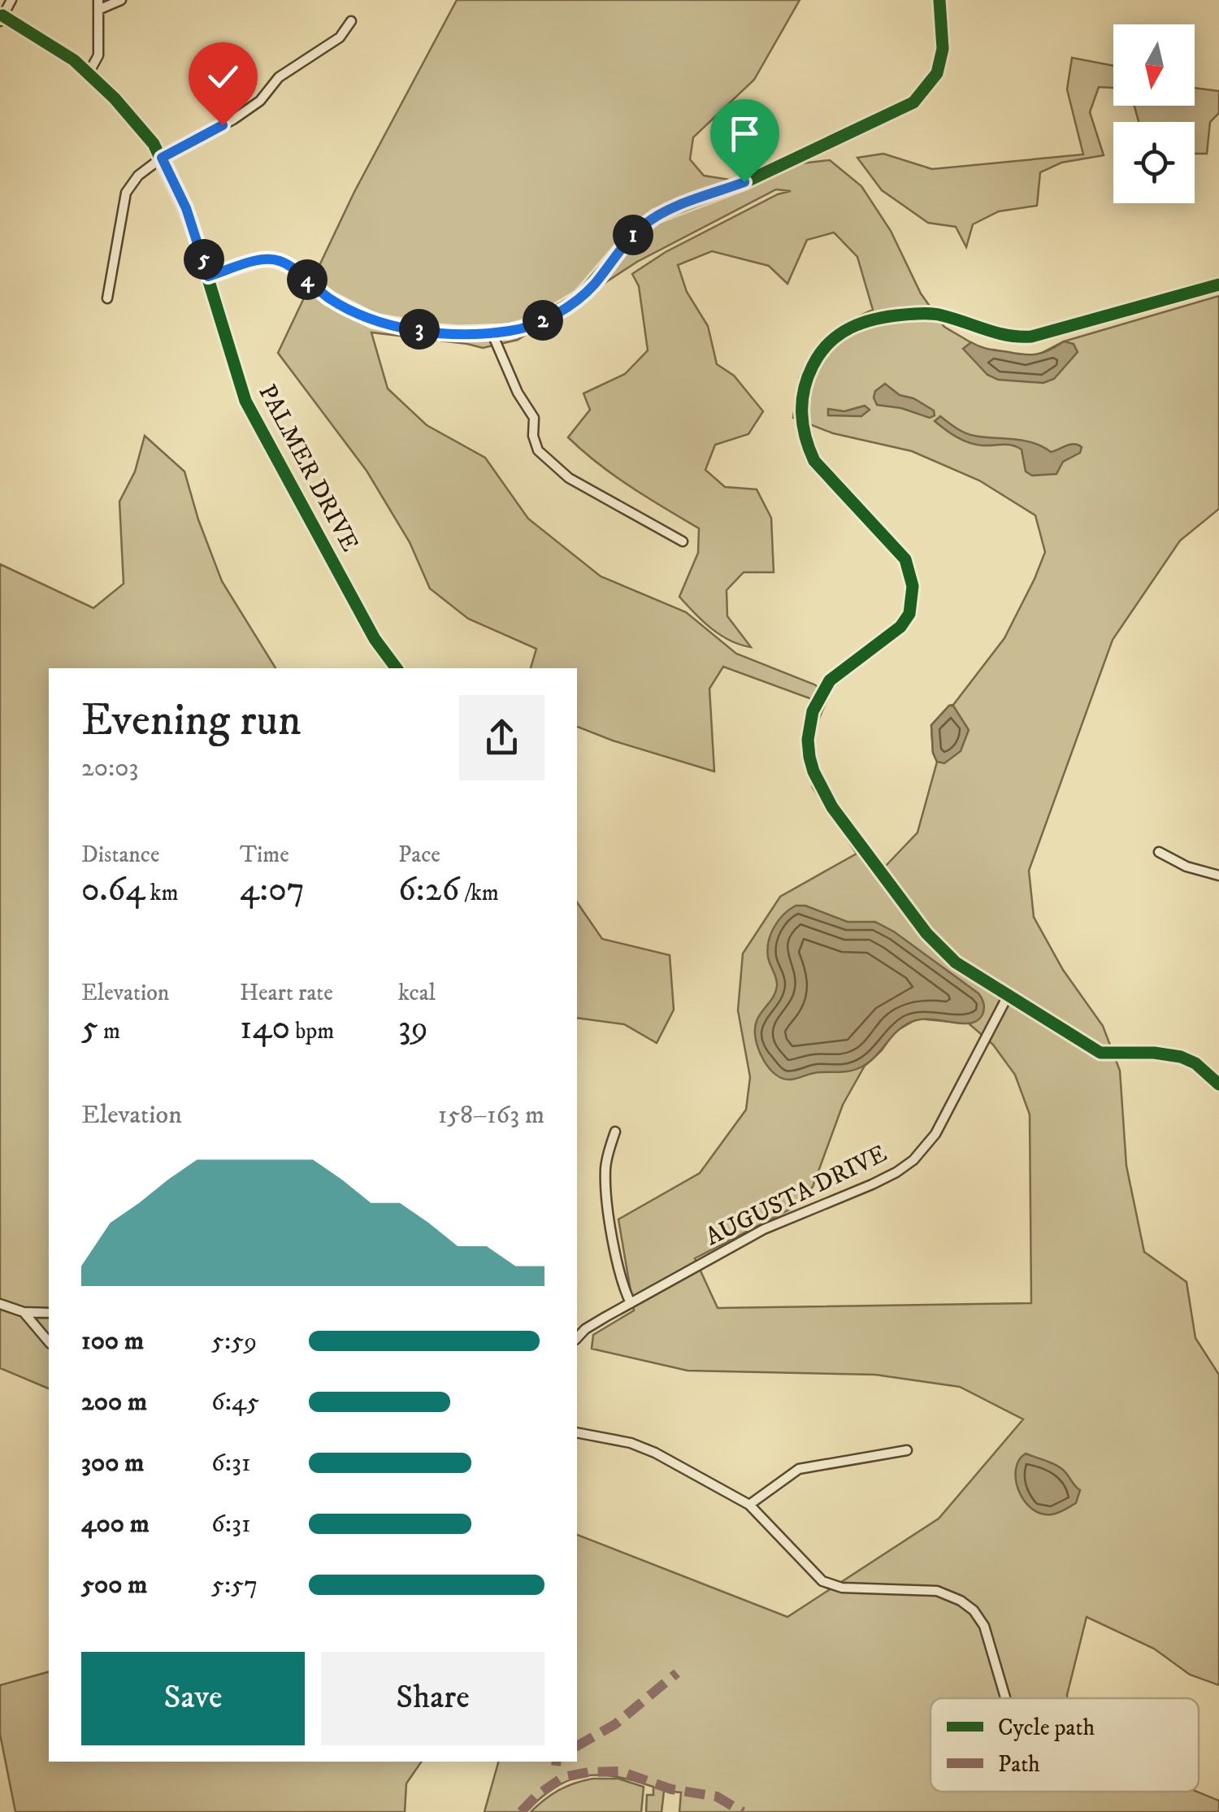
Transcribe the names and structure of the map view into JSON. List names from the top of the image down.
{
  "streets": {
    "street": ["PALMER DRIVE", "AUGUSTA DRIVE"]
  },
  "legend": ["Cycle path", "Path"],
  "north": "bottom",
  "page": {
    "pins": [
      "1",
      "5",
      "4",
      "2",
      "3"
    ],
    "heading": ["Evening run", "20:03"],
    "stats": [
      ["Distance", "0.64 km"],
      ["Time", "4:07"],
      ["Pace", "6:26 /km"],
      ["Elevation", "5 m"],
      ["Heart rate", "140 bpm"],
      ["kcal", "39"]
    ],
    "chart": ["Elevation", "158–163 m"],
    "list": [
      {
        "name": "100 m",
        "note": "5:59"
      },
      {
        "name": "200 m",
        "note": "6:45"
      },
      {
        "name": "300 m",
        "note": "6:31"
      },
      {
        "name": "400 m",
        "note": "6:31"
      },
      {
        "name": "500 m",
        "note": "5:57"
      }
    ],
    "buttons": ["Save", "Share"]
  }
}
